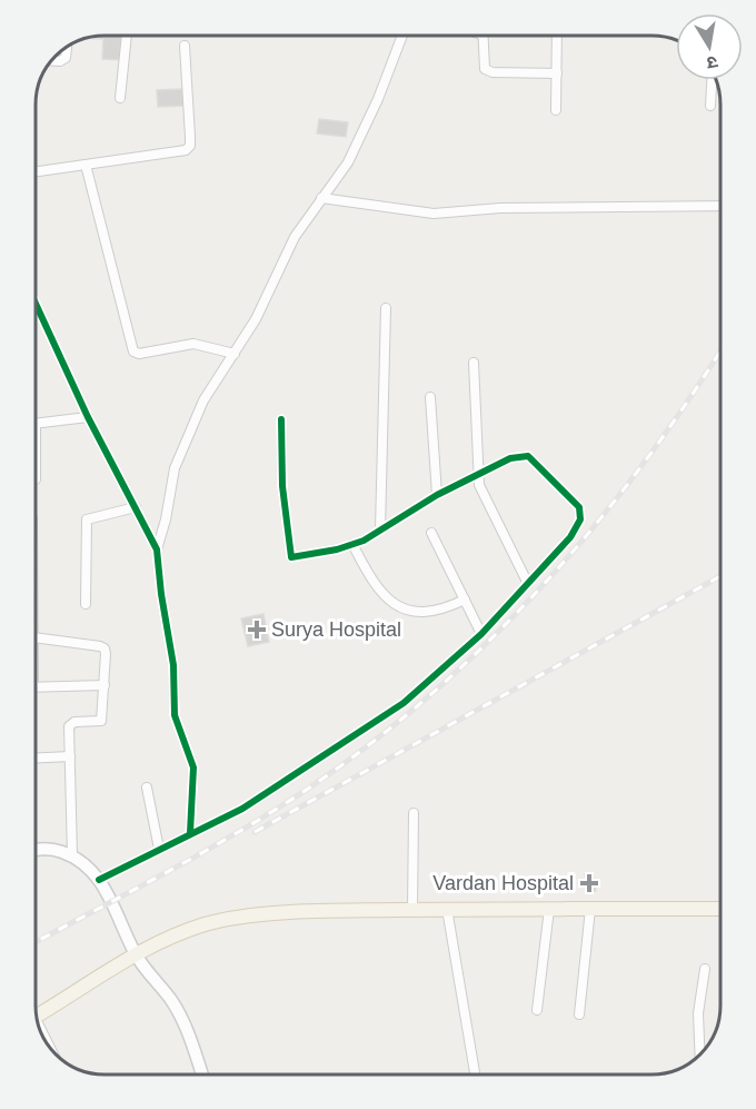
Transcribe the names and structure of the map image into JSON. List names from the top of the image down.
{
  "places": {
    "health": ["Surya Hospital", "Vardan Hospital"]
  },
  "north": "bottom"
}
